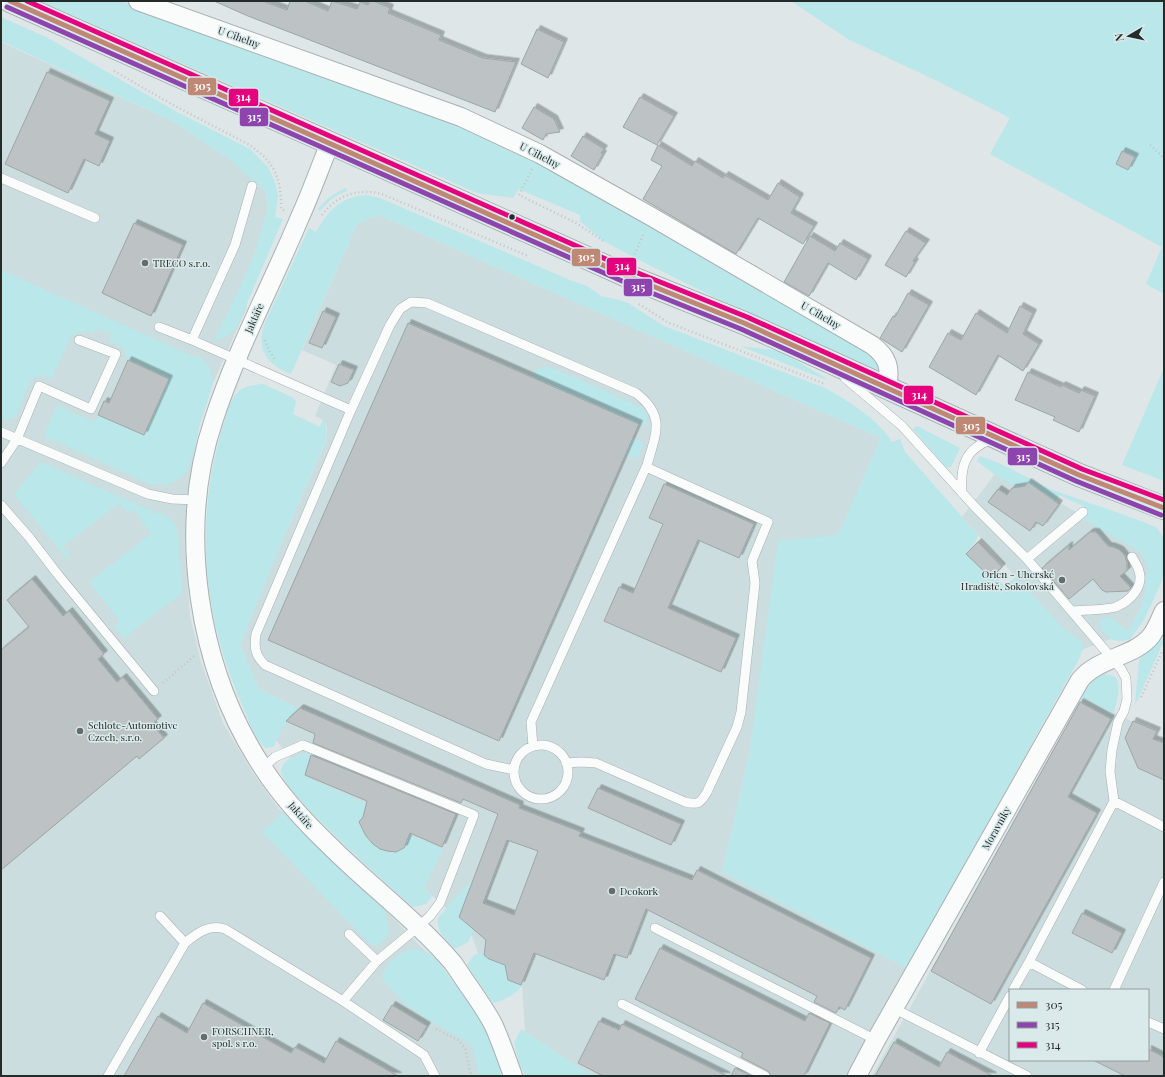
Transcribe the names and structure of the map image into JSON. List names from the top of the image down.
{
  "streets": {
    "street": ["U Cihelny", "Jaktáře", "Moravníky"]
  },
  "places": [
    "TRECO s.r.o.",
    "Orlen - Uherské Hradiště, Sokolovská",
    "Schlote-Automotive Czech, s.r.o.",
    "Deokork",
    "FORSCHNER, spol. s r.o."
  ],
  "lines": ["transit line 305", "transit line 314", "transit line 315"],
  "legend": ["305", "315", "314"],
  "north": "left"
}
